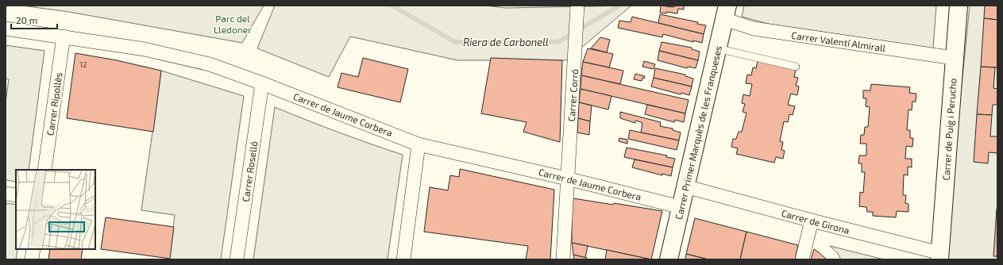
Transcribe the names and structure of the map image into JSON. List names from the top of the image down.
{
  "streets": {
    "street": [
      "Carrer Valentí Almirall",
      "Carrer Corró",
      "Carrer Ripollès",
      "Carrer de Jaume Corbera",
      "Carrer de Puig i Perucho",
      "Carrer Primer Marquès de les Franqueses",
      "Carrer Roselló",
      "Carrer de Girona"
    ]
  },
  "crossings": [
    ["Carrer Valentí Almirall", "Carrer de Puig i Perucho"],
    ["Carrer Valentí Almirall", "Carrer Primer Marquès de les Franqueses"],
    ["Carrer Corró", "Carrer de Jaume Corbera"],
    ["Carrer Ripollès", "Carrer de Jaume Corbera"],
    ["Carrer de Jaume Corbera", "Carrer Primer Marquès de les Franqueses"],
    ["Carrer de Jaume Corbera", "Carrer Roselló"],
    ["Carrer de Puig i Perucho", "Carrer de Girona"],
    ["Carrer Primer Marquès de les Franqueses", "Carrer de Girona"]
  ],
  "water": ["Riera de Carbonell"],
  "parks": ["Parc del Lledoner"],
  "house_numbers": ["12"],
  "scale_bar": "20 m"
}
